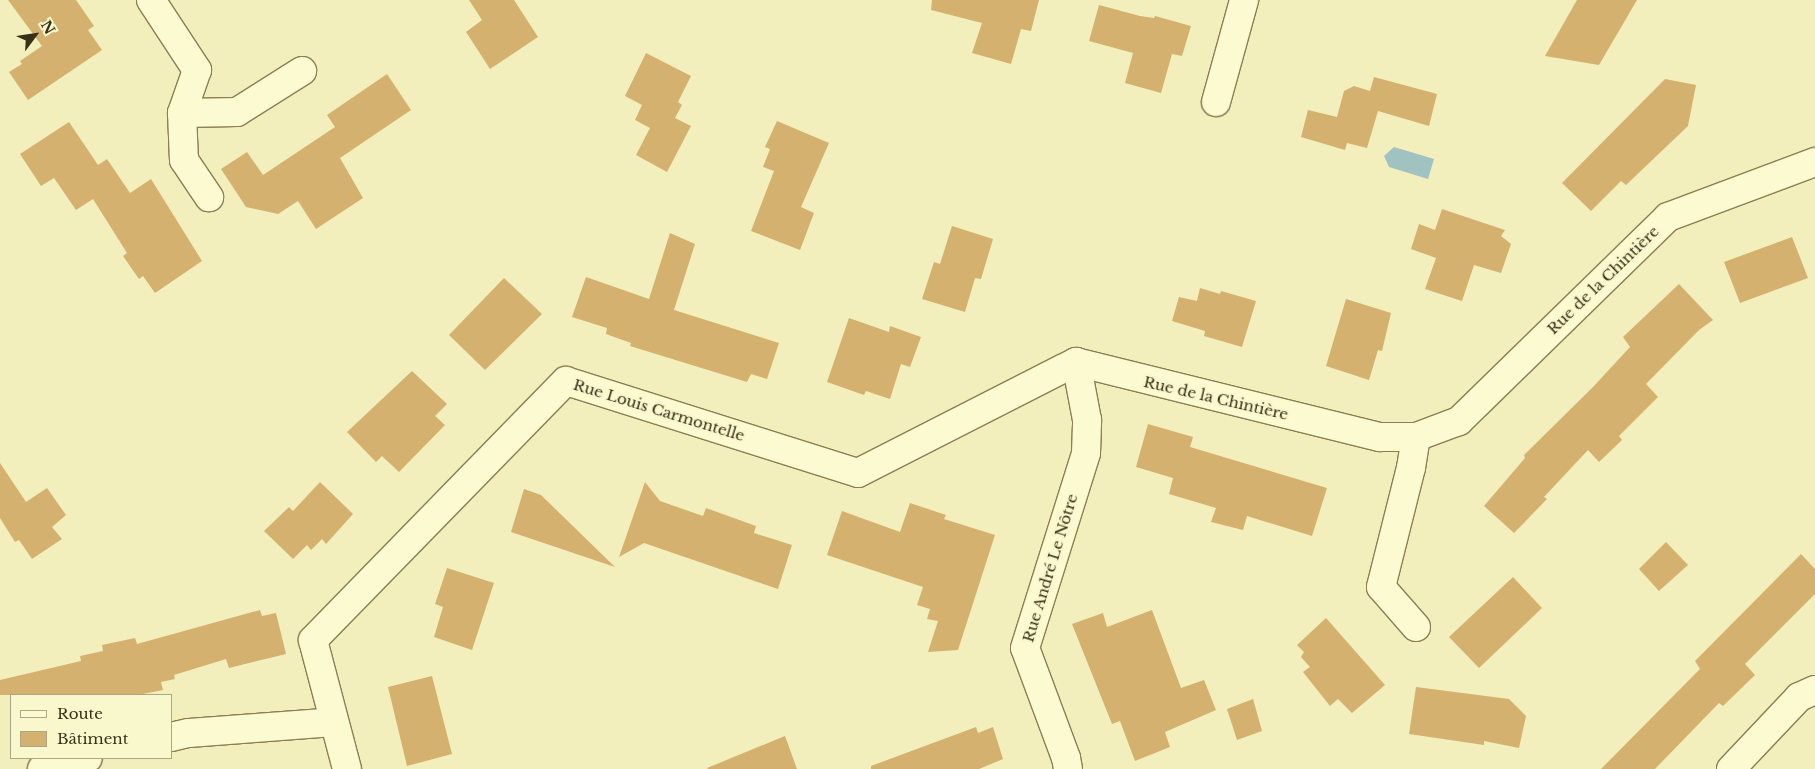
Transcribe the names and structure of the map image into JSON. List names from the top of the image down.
{
  "streets": {
    "street": ["Rue de la Chintière", "Rue Louis Carmontelle", "Rue André Le Nôtre"]
  },
  "crossings": [
    ["Rue de la Chintière", "Rue Louis Carmontelle"],
    ["Rue de la Chintière", "Rue André Le Nôtre"],
    ["Rue Louis Carmontelle", "Rue André Le Nôtre"]
  ],
  "legend": ["Route", "Bâtiment"],
  "north": "top right"
}
